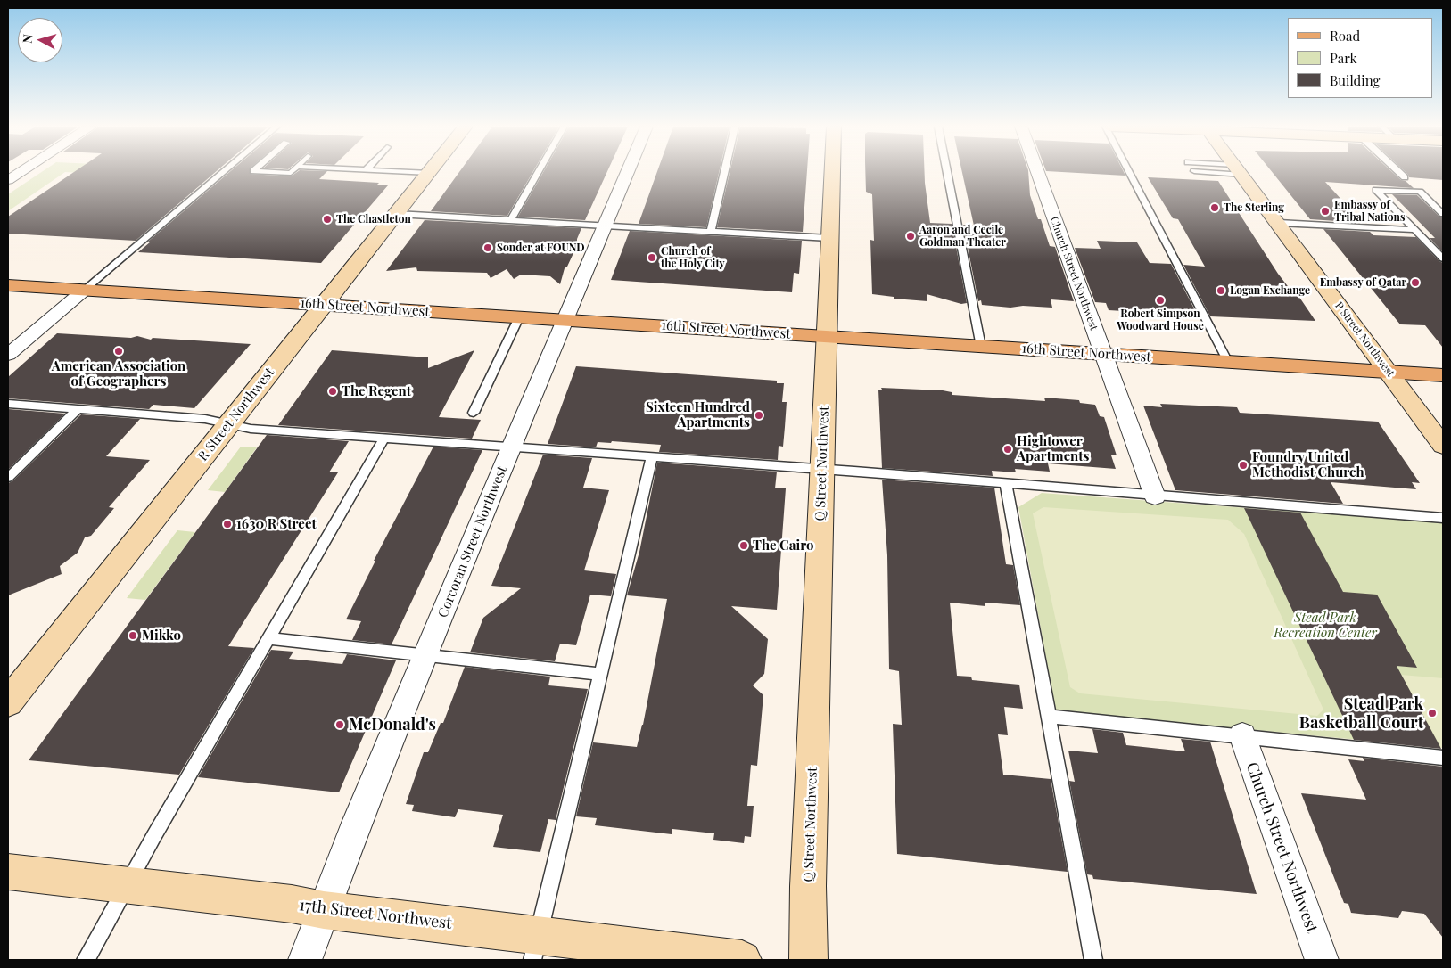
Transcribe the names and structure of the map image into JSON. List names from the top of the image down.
{
  "streets": {
    "main road": [
      "16th Street Northwest",
      "P Street Northwest",
      "R Street Northwest",
      "Q Street Northwest",
      "17th Street Northwest"
    ],
    "street": ["Church Street Northwest", "Corcoran Street Northwest"]
  },
  "crossings": [
    ["Church Street Northwest", "16th Street Northwest"],
    ["16th Street Northwest", "P Street Northwest"],
    ["16th Street Northwest", "R Street Northwest"],
    ["16th Street Northwest", "Q Street Northwest"],
    ["16th Street Northwest", "Corcoran Street Northwest"],
    ["Corcoran Street Northwest", "17th Street Northwest"]
  ],
  "parks": ["Stead Park Recreation Center"],
  "places": [
    "The Sterling",
    "Embassy of Tribal Nations",
    "The Chastleton",
    "Aaron and Cecile Goldman Theater",
    "Sonder at FOUND",
    "Church of the Holy City",
    "Embassy of Qatar",
    "Logan Exchange",
    "Robert Simpson Woodward House",
    "American Association of Geographers",
    "The Regent",
    "Sixteen Hundred Apartments",
    "Hightower Apartments",
    "Foundry United Methodist Church",
    "1630 R Street",
    "The Cairo",
    "Mikko",
    "Stead Park Basketball Court",
    "McDonald's"
  ],
  "legend": ["Road", "Park", "Building"],
  "north": "left"
}
